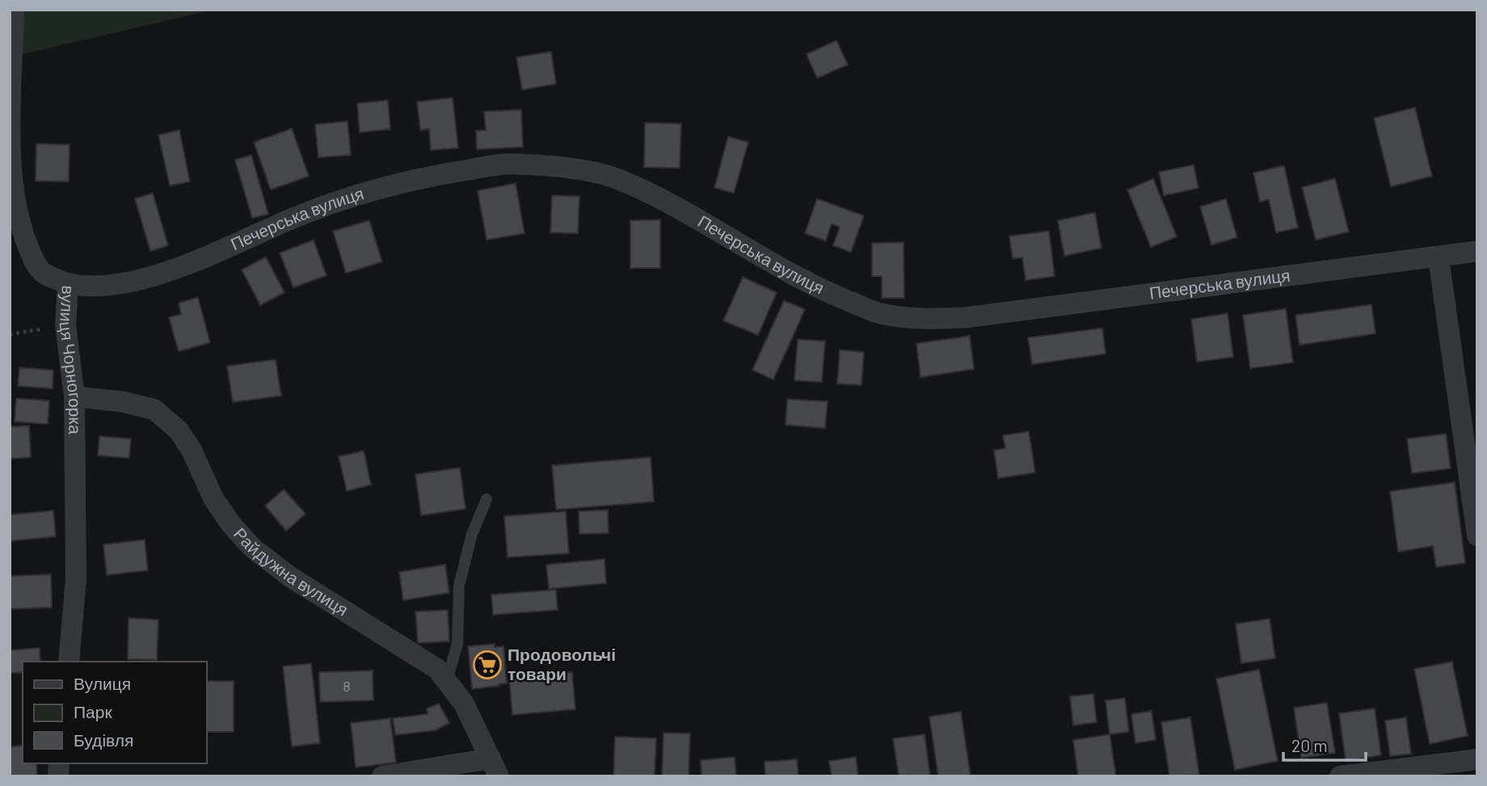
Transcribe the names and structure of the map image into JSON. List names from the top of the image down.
{
  "streets": {
    "street": ["Печерська вулиця", "вулиця Чорногорка", "Райдужна вулиця"]
  },
  "crossings": [
    ["Печерська вулиця", "вулиця Чорногорка"],
    ["вулиця Чорногорка", "Райдужна вулиця"]
  ],
  "places": {
    "supermarket": ["Продовольчі товари"]
  },
  "house_numbers": ["8"],
  "legend": ["Вулиця", "Парк", "Будівля"],
  "scale_bar": "20 m"
}
